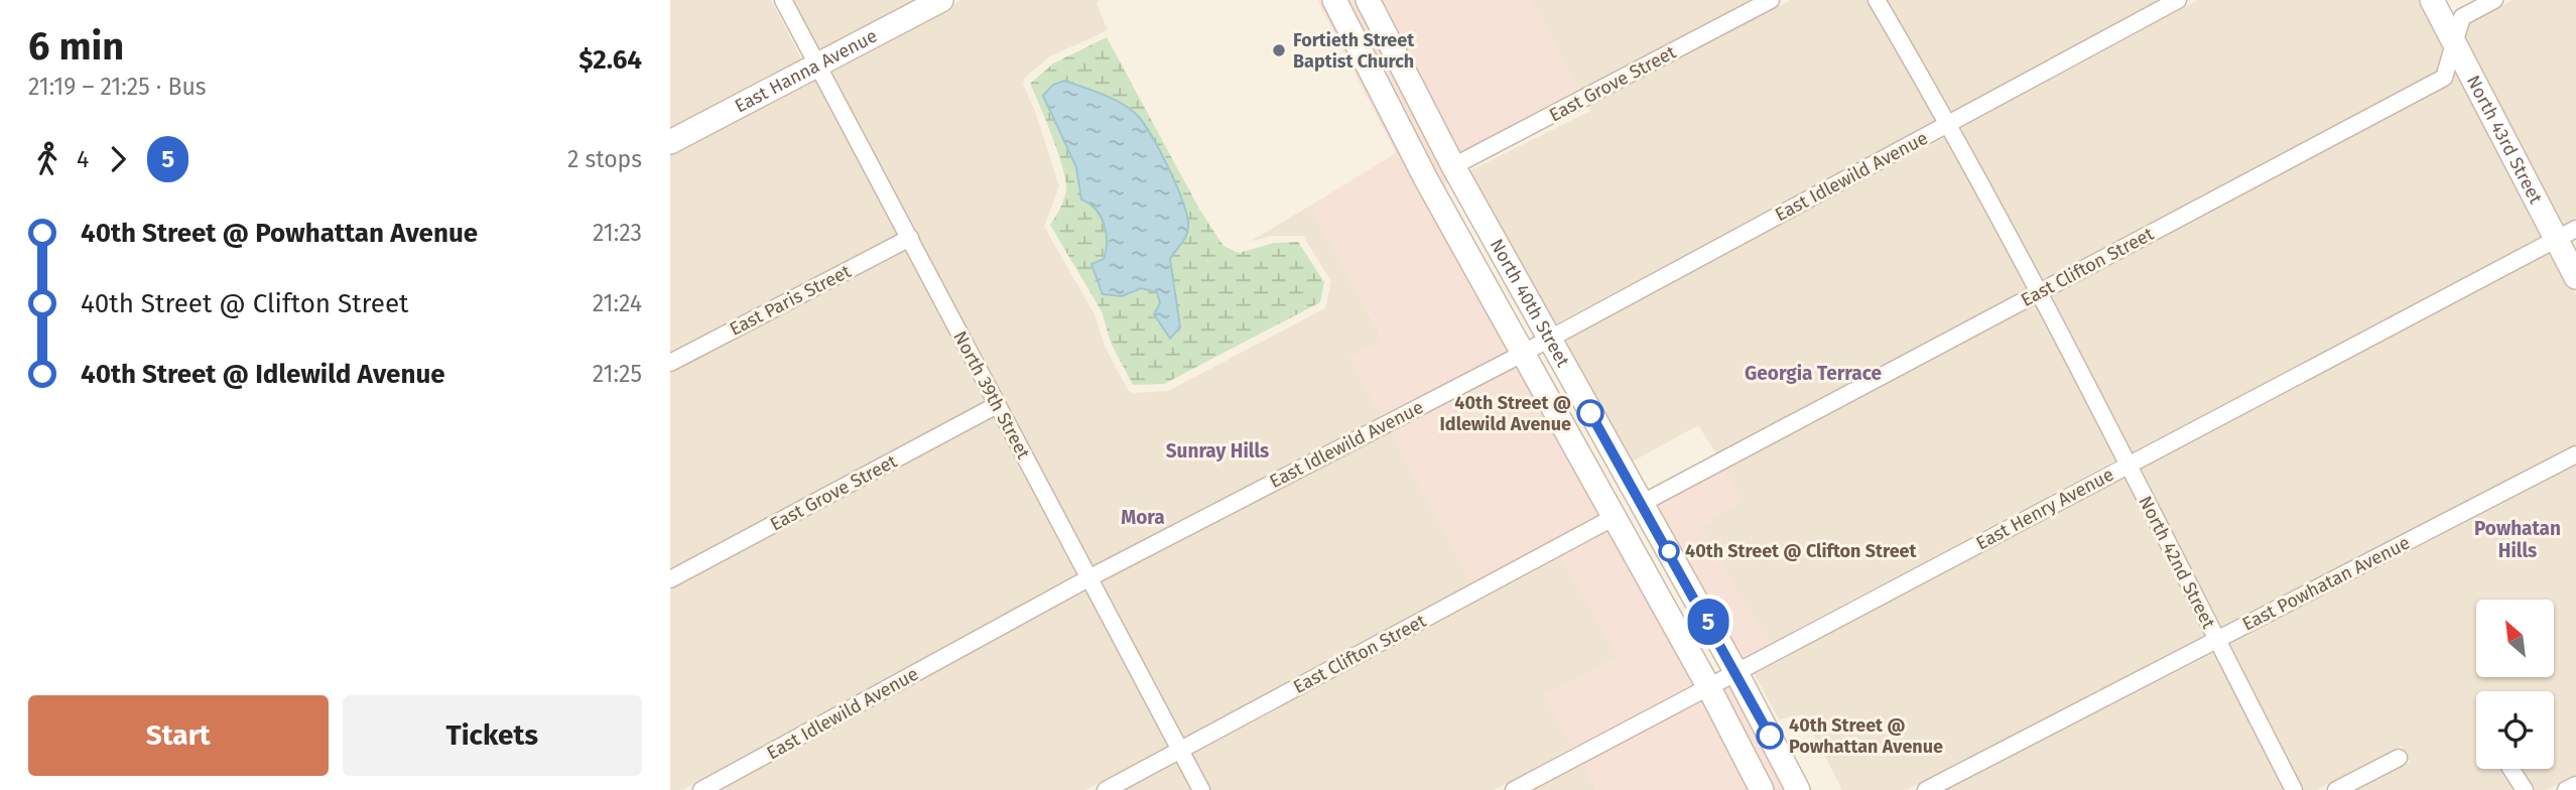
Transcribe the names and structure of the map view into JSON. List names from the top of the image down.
{
  "streets": {
    "main road": ["East Hanna Avenue", "North 43rd Street", "North 40th Street"],
    "street": [
      "East Grove Street",
      "East Idlewild Avenue",
      "East Clifton Street",
      "East Paris Street",
      "North 39th Street",
      "East Henry Avenue",
      "North 42nd Street",
      "East Powhatan Avenue"
    ]
  },
  "crossings": [
    ["East Hanna Avenue", "North 39th Street"],
    ["East Grove Street", "North 40th Street"],
    ["East Grove Street", "North 39th Street"],
    ["North 43rd Street", "East Clifton Street"],
    ["North 43rd Street", "East Henry Avenue"],
    ["East Idlewild Avenue", "North 40th Street"],
    ["East Idlewild Avenue", "North 39th Street"],
    ["East Idlewild Avenue", "North 42nd Street"],
    ["East Clifton Street", "North 40th Street"],
    ["East Clifton Street", "North 39th Street"],
    ["East Clifton Street", "North 42nd Street"],
    ["East Paris Street", "North 39th Street"],
    ["North 40th Street", "East Henry Avenue"],
    ["East Henry Avenue", "North 42nd Street"],
    ["North 42nd Street", "East Powhatan Avenue"]
  ],
  "districts": [
    "Georgia Terrace",
    "Sunray Hills",
    "Mora",
    "Powhatan Hills"
  ],
  "places": [
    "Fortieth Street Baptist Church",
    "40th Street @ Idlewild Avenue",
    "40th Street @ Clifton Street",
    "40th Street @ Powhattan Avenue"
  ],
  "lines": ["bus line 5"],
  "north": "top left",
  "page": {
    "heading": ["6 min", "21:19 – 21:25 · Bus", "$2.64"],
    "on_map": "5",
    "legs": ["4", "5", "2 stops"],
    "list": [
      {
        "name": "40th Street @ Powhattan Avenue",
        "value": "21:23"
      },
      {
        "name": "40th Street @ Clifton Street",
        "value": "21:24"
      },
      {
        "name": "40th Street @ Idlewild Avenue",
        "value": "21:25"
      }
    ],
    "buttons": ["Start", "Tickets"]
  }
}
